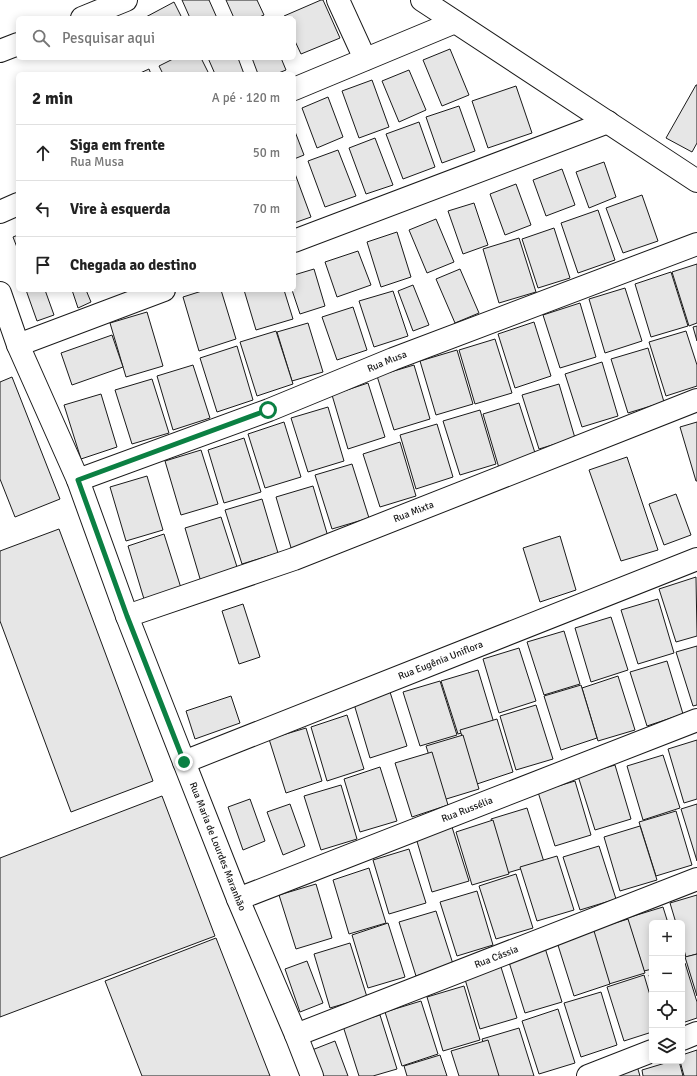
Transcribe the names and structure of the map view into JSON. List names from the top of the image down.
{
  "streets": {
    "street": [
      "Rua Musa",
      "Rua Mixta",
      "Rua Eugênia Uniflora",
      "Rua Russélia",
      "Rua Maria de Lourdes Maranhão",
      "Rua Cássia"
    ]
  },
  "crossings": [
    ["Rua Musa", "Rua Maria de Lourdes Maranhão"],
    ["Rua Mixta", "Rua Maria de Lourdes Maranhão"],
    ["Rua Eugênia Uniflora", "Rua Maria de Lourdes Maranhão"],
    ["Rua Russélia", "Rua Maria de Lourdes Maranhão"],
    ["Rua Maria de Lourdes Maranhão", "Rua Cássia"]
  ],
  "page": {
    "search": "Pesquisar aqui",
    "heading": ["2 min", "A pé · 120 m"],
    "list": [
      ["Siga em frente", "Rua Musa", "50 m"],
      ["Vire à esquerda", "70 m"],
      "Chegada ao destino"
    ],
    "map_buttons": ["+", "−"]
  }
}
